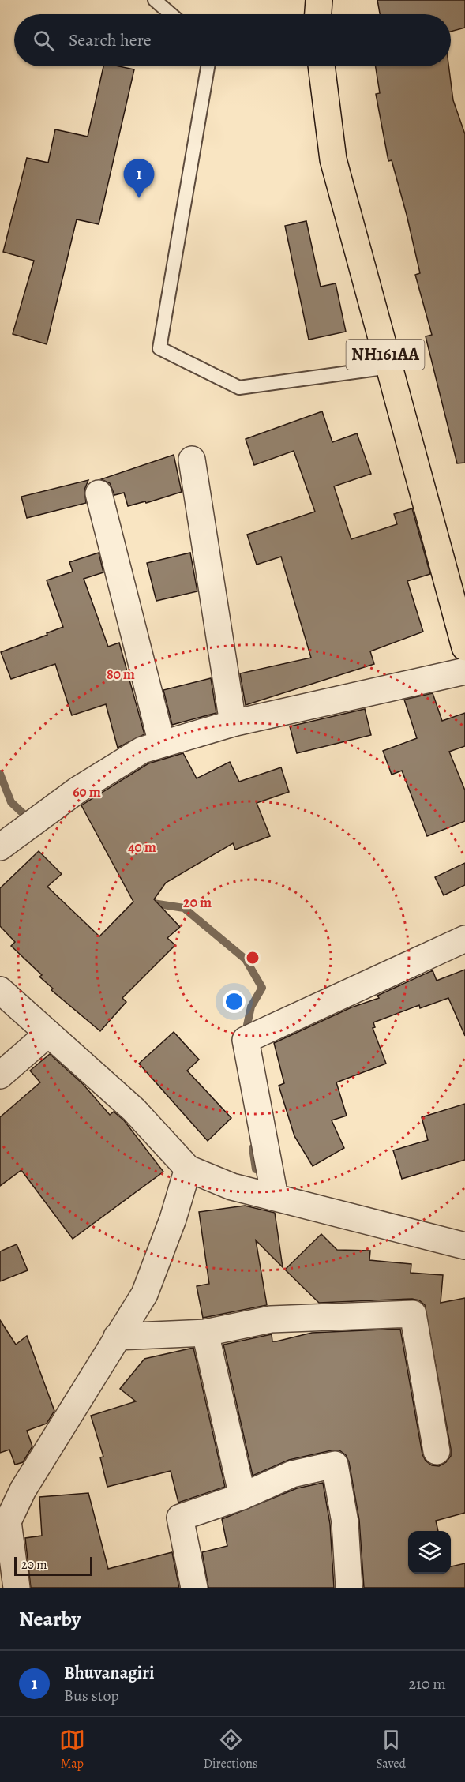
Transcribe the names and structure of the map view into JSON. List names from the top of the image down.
{
  "streets": {
    "highway": ["NH161AA"]
  },
  "scale_bar": "20 m",
  "page": {
    "search": "Search here",
    "pins": "1",
    "scale": "20 m",
    "heading": "Nearby",
    "list": [
      {
        "mark": "1",
        "name": "Bhuvanagiri",
        "note": "Bus stop",
        "value": "210 m"
      }
    ],
    "nav": ["Map", "Directions", "Saved"]
  },
  "rings": [
    "80 m",
    "60 m",
    "40 m",
    "20 m"
  ]
}
